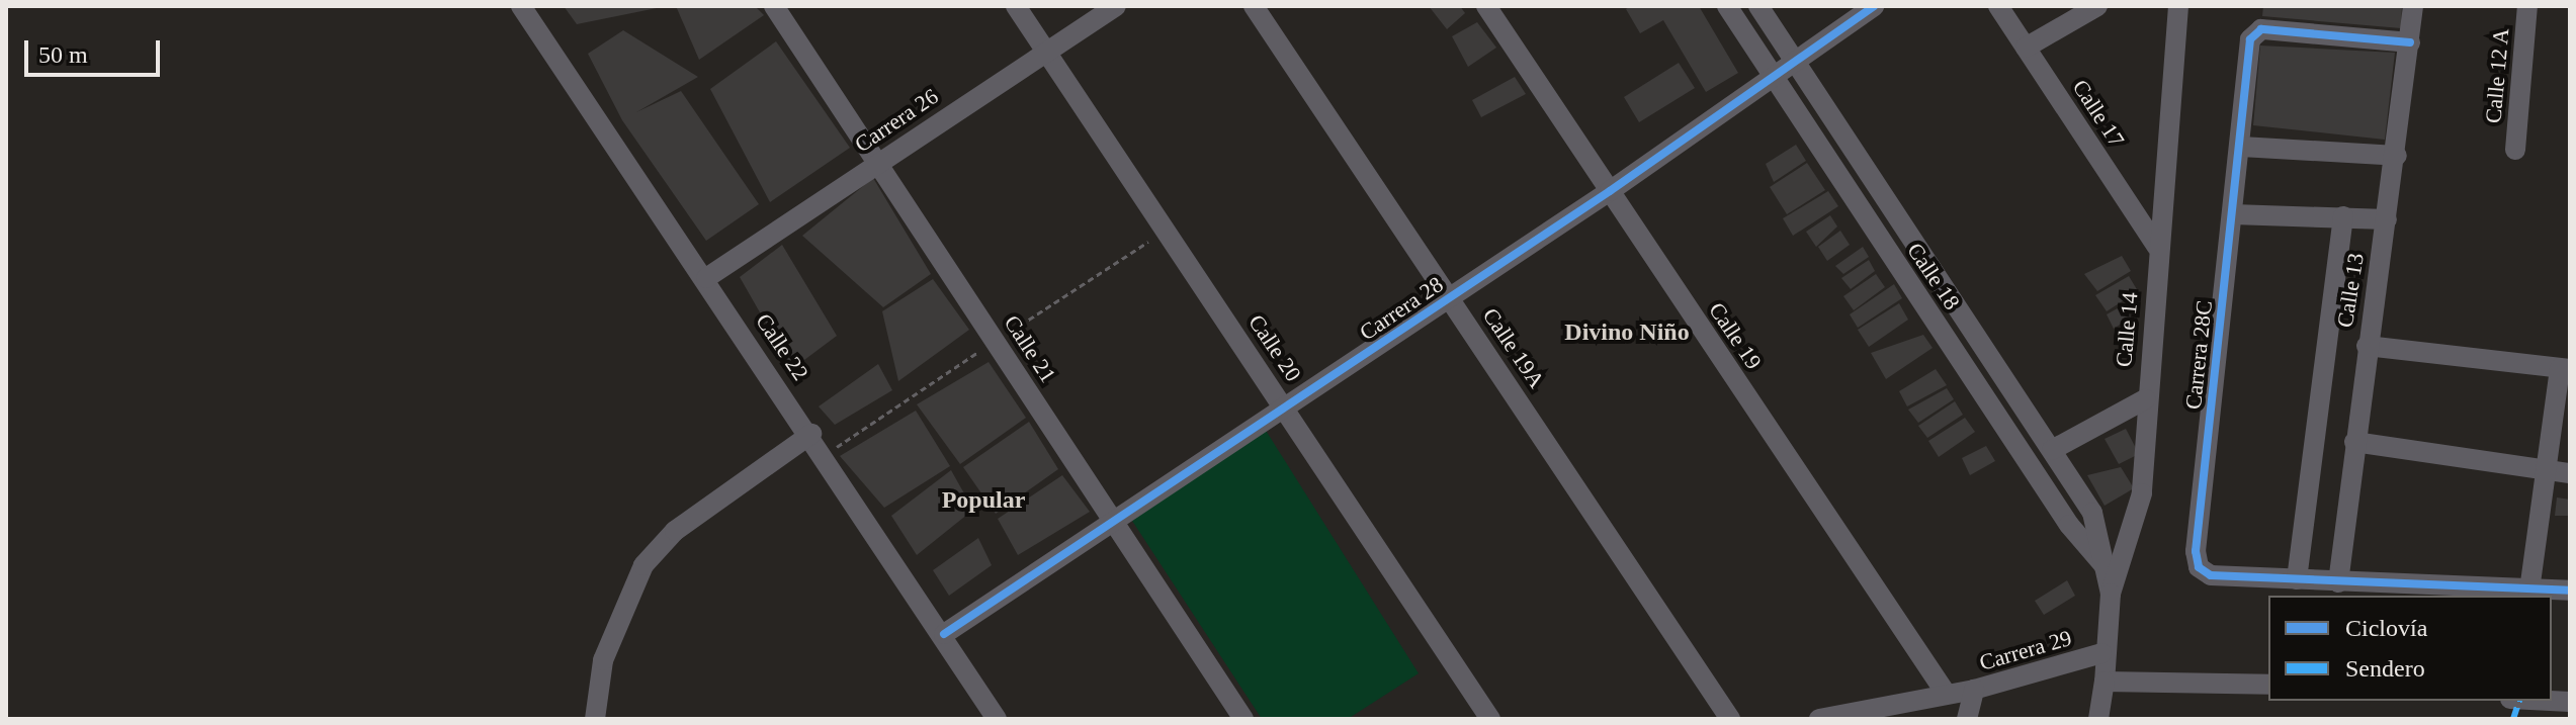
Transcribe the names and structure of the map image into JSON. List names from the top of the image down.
{
  "streets": {
    "street": [
      "Calle 12 A",
      "Calle 17",
      "Carrera 26",
      "Calle 18",
      "Calle 13",
      "Carrera 28",
      "Calle 14",
      "Calle 19",
      "Calle 22",
      "Calle 20",
      "Calle 19A",
      "Calle 21",
      "Carrera 28C",
      "Carrera 29"
    ]
  },
  "crossings": [
    ["Calle 17", "Calle 14"],
    ["Carrera 26", "Calle 22"],
    ["Carrera 26", "Calle 20"],
    ["Carrera 26", "Calle 21"],
    ["Calle 18", "Carrera 28"],
    ["Calle 18", "Calle 14"],
    ["Calle 13", "Carrera 28C"],
    ["Carrera 28", "Calle 19"],
    ["Carrera 28", "Calle 22"],
    ["Carrera 28", "Calle 20"],
    ["Carrera 28", "Calle 19A"],
    ["Carrera 28", "Calle 21"],
    ["Calle 14", "Carrera 29"],
    ["Calle 19", "Carrera 29"]
  ],
  "districts": ["Divino Niño", "Popular"],
  "legend": ["Ciclovía", "Sendero"],
  "scale_bar": "50 m"
}
